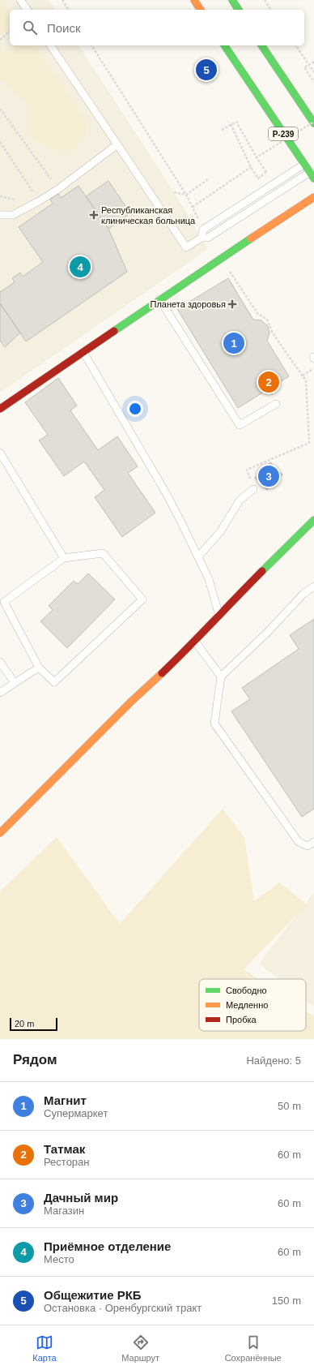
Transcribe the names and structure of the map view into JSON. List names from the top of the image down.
{
  "streets": {
    "street": ["Р-239"]
  },
  "places": {
    "health": ["Республиканская клиническая больница", "Планета здоровья"]
  },
  "legend": ["Свободно", "Медленно", "Пробка"],
  "scale_bar": "20 m",
  "page": {
    "search": "Поиск",
    "pins": [
      "5",
      "4",
      "1",
      "2",
      "3"
    ],
    "scale": "20 m",
    "heading": ["Рядом", "Найдено: 5"],
    "list": [
      {
        "mark": "1",
        "name": "Магнит",
        "note": "Супермаркет",
        "value": "50 m"
      },
      {
        "mark": "2",
        "name": "Татмак",
        "note": "Ресторан",
        "value": "60 m"
      },
      {
        "mark": "3",
        "name": "Дачный мир",
        "note": "Магазин",
        "value": "60 m"
      },
      {
        "mark": "4",
        "name": "Приёмное отделение",
        "note": "Место",
        "value": "60 m"
      },
      {
        "mark": "5",
        "name": "Общежитие РКБ",
        "note": "Остановка · Оренбургский тракт",
        "value": "150 m"
      }
    ],
    "nav": ["Карта", "Маршрут", "Сохранённые"]
  }
}
